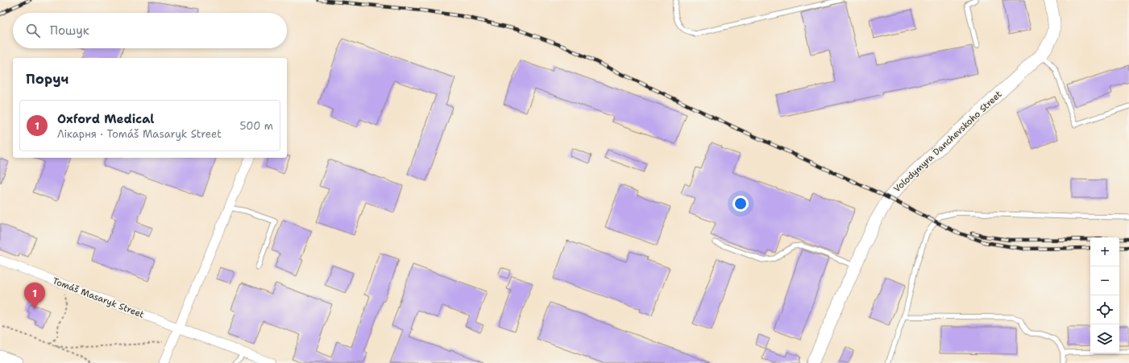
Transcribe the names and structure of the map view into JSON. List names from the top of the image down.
{
  "streets": {
    "street": ["Volodymyra Danchevskoho Street", "Tomáš Masaryk Street"]
  },
  "page": {
    "search": "Пошук",
    "heading": "Поруч",
    "list": [
      {
        "mark": "1",
        "name": "Oxford Medical",
        "note": "Лікарня · Tomáš Masaryk Street",
        "value": "500 m"
      }
    ],
    "map_buttons": ["+", "−"],
    "pins": "1"
  }
}
